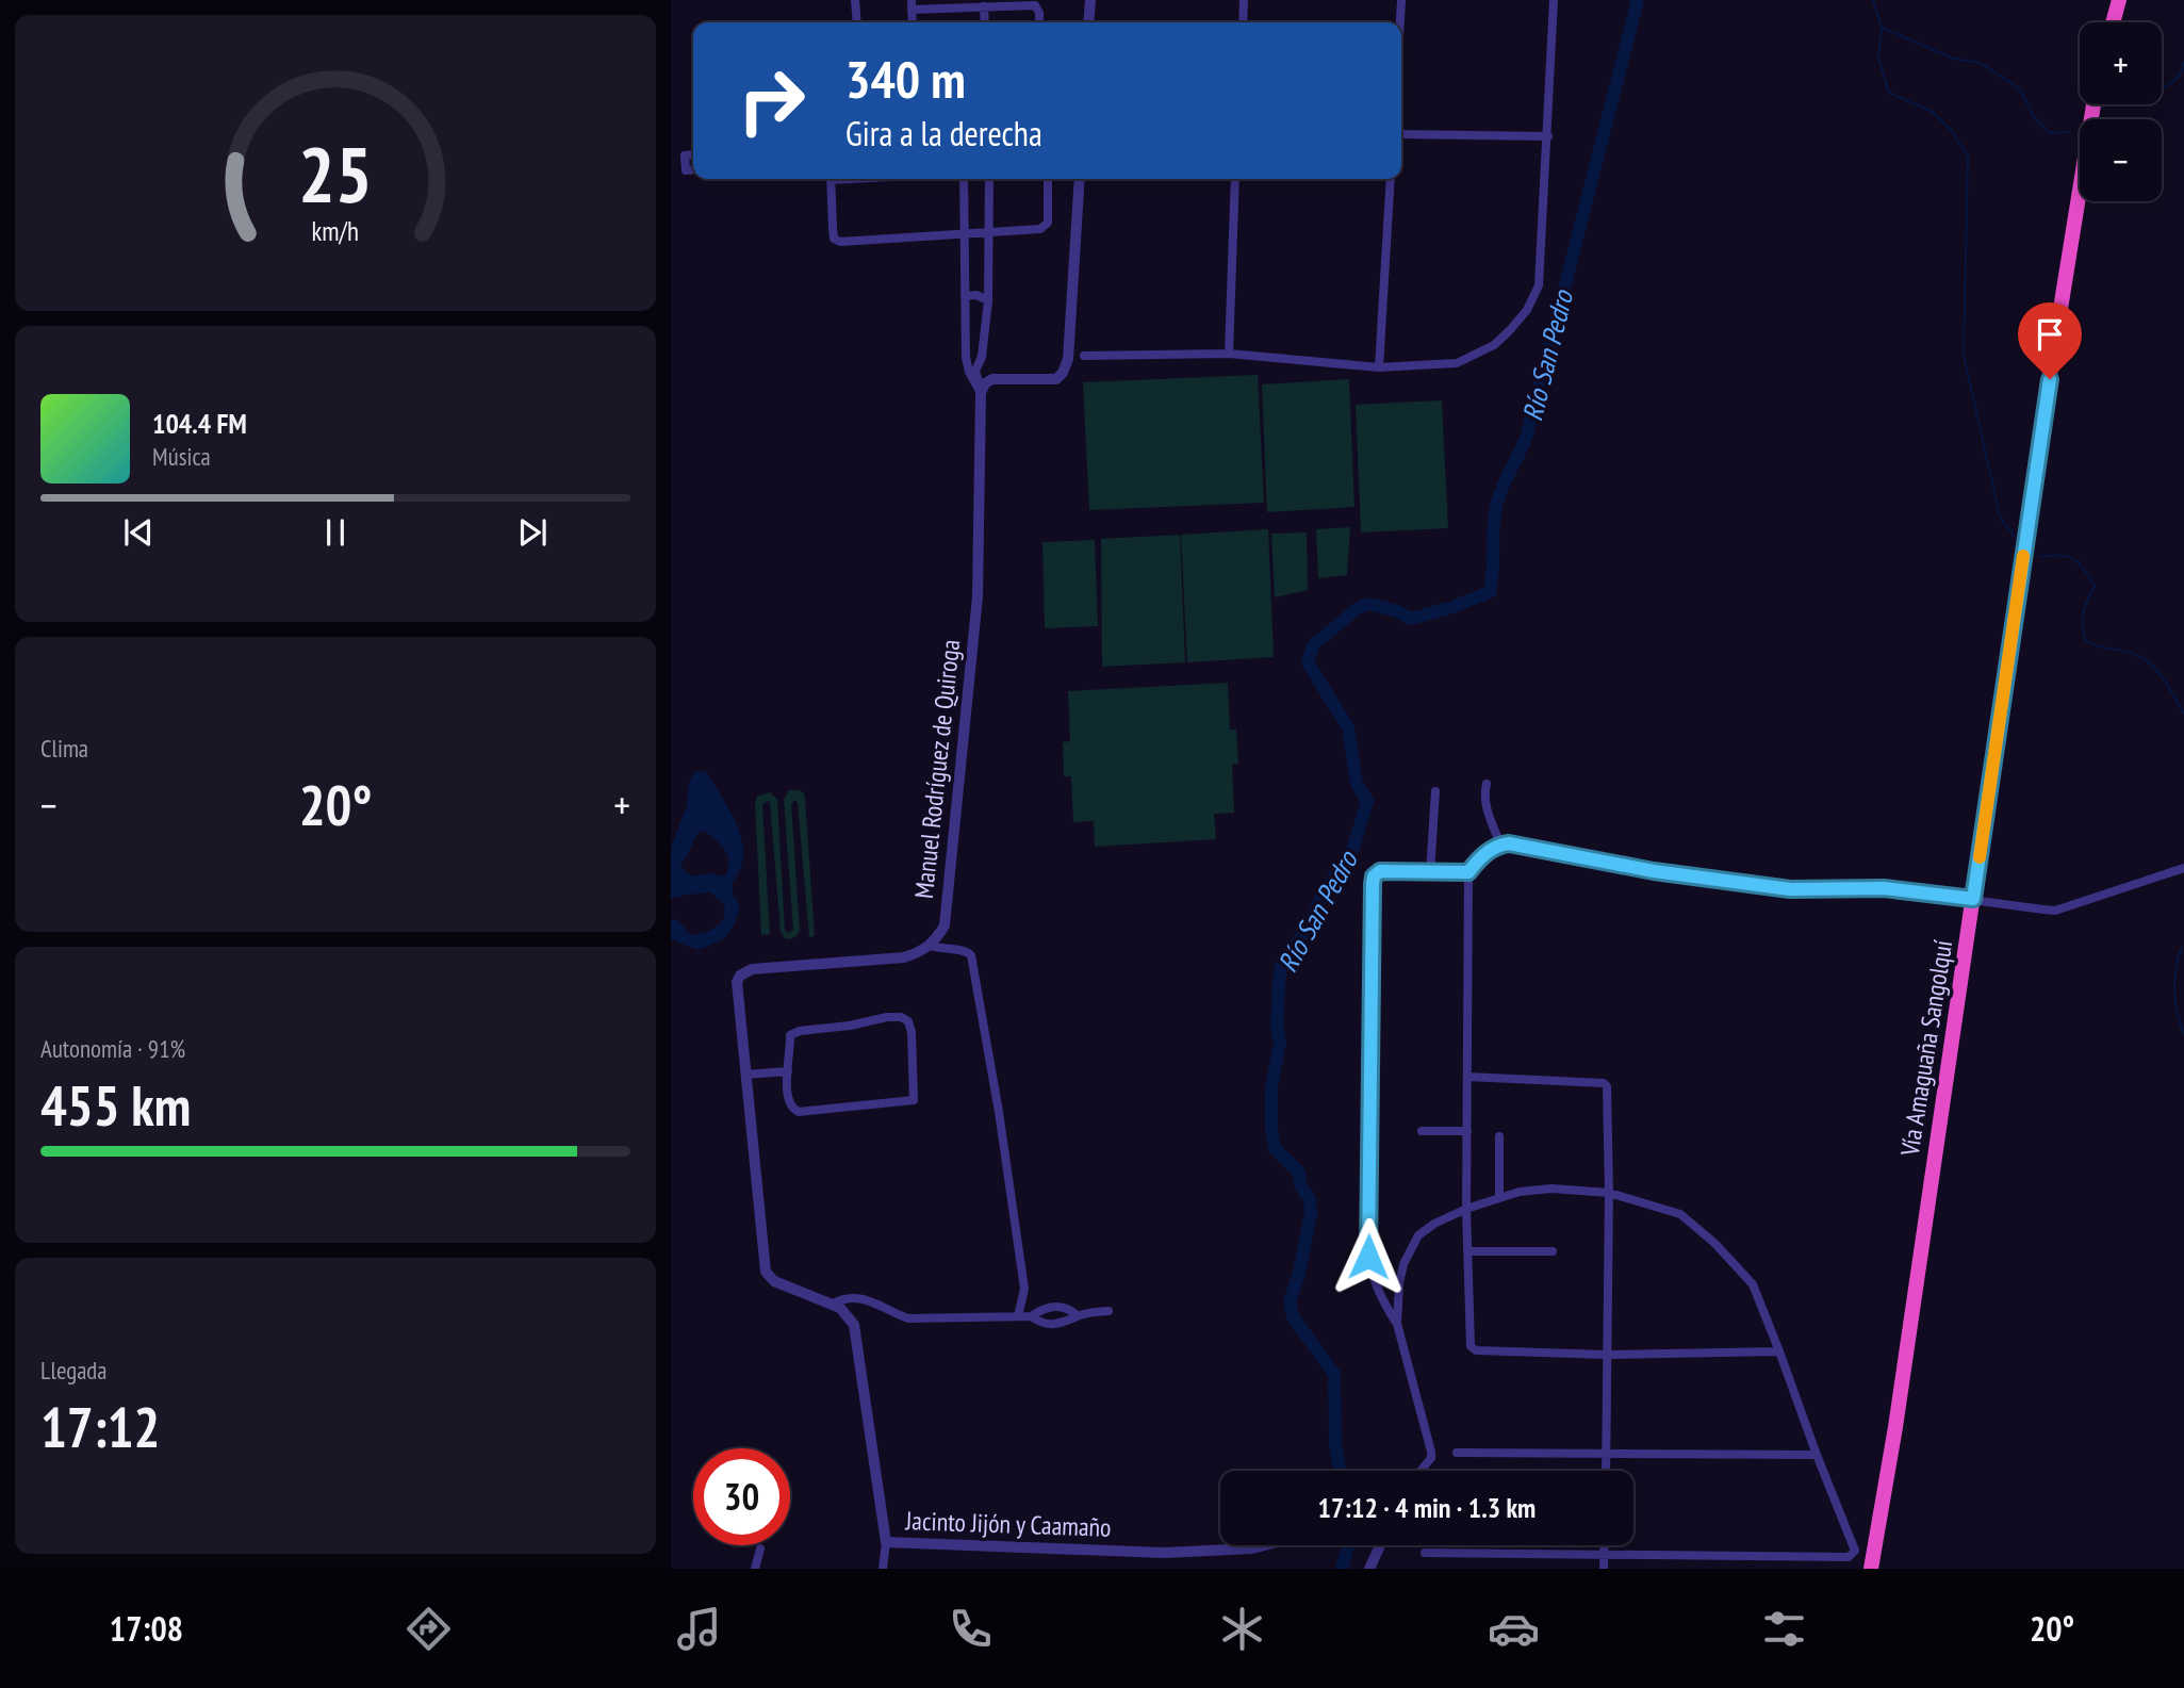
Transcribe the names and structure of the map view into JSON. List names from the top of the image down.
{
  "streets": {
    "highway": ["Vía Amaguaña Sangolquí"],
    "street": ["Manuel Rodríguez de Quiroga", "Jacinto Jijón y Caamaño"]
  },
  "water": ["Río San Pedro"],
  "page": {
    "map_buttons": ["+", "−"],
    "turn": ["340 m", "Gira a la derecha"],
    "song": ["104.4 FM", "Música"],
    "tile": [
      "Clima",
      ["Autonomía · 91%", "455 km"],
      ["Llegada", "17:12"]
    ],
    "heat": ["−", "20°", "+"],
    "limit": "30",
    "trip": "17:12 · 4 min · 1.3 km",
    "tabs": ["17:08", "20°"],
    "gauge": ["25", "km/h"]
  }
}
